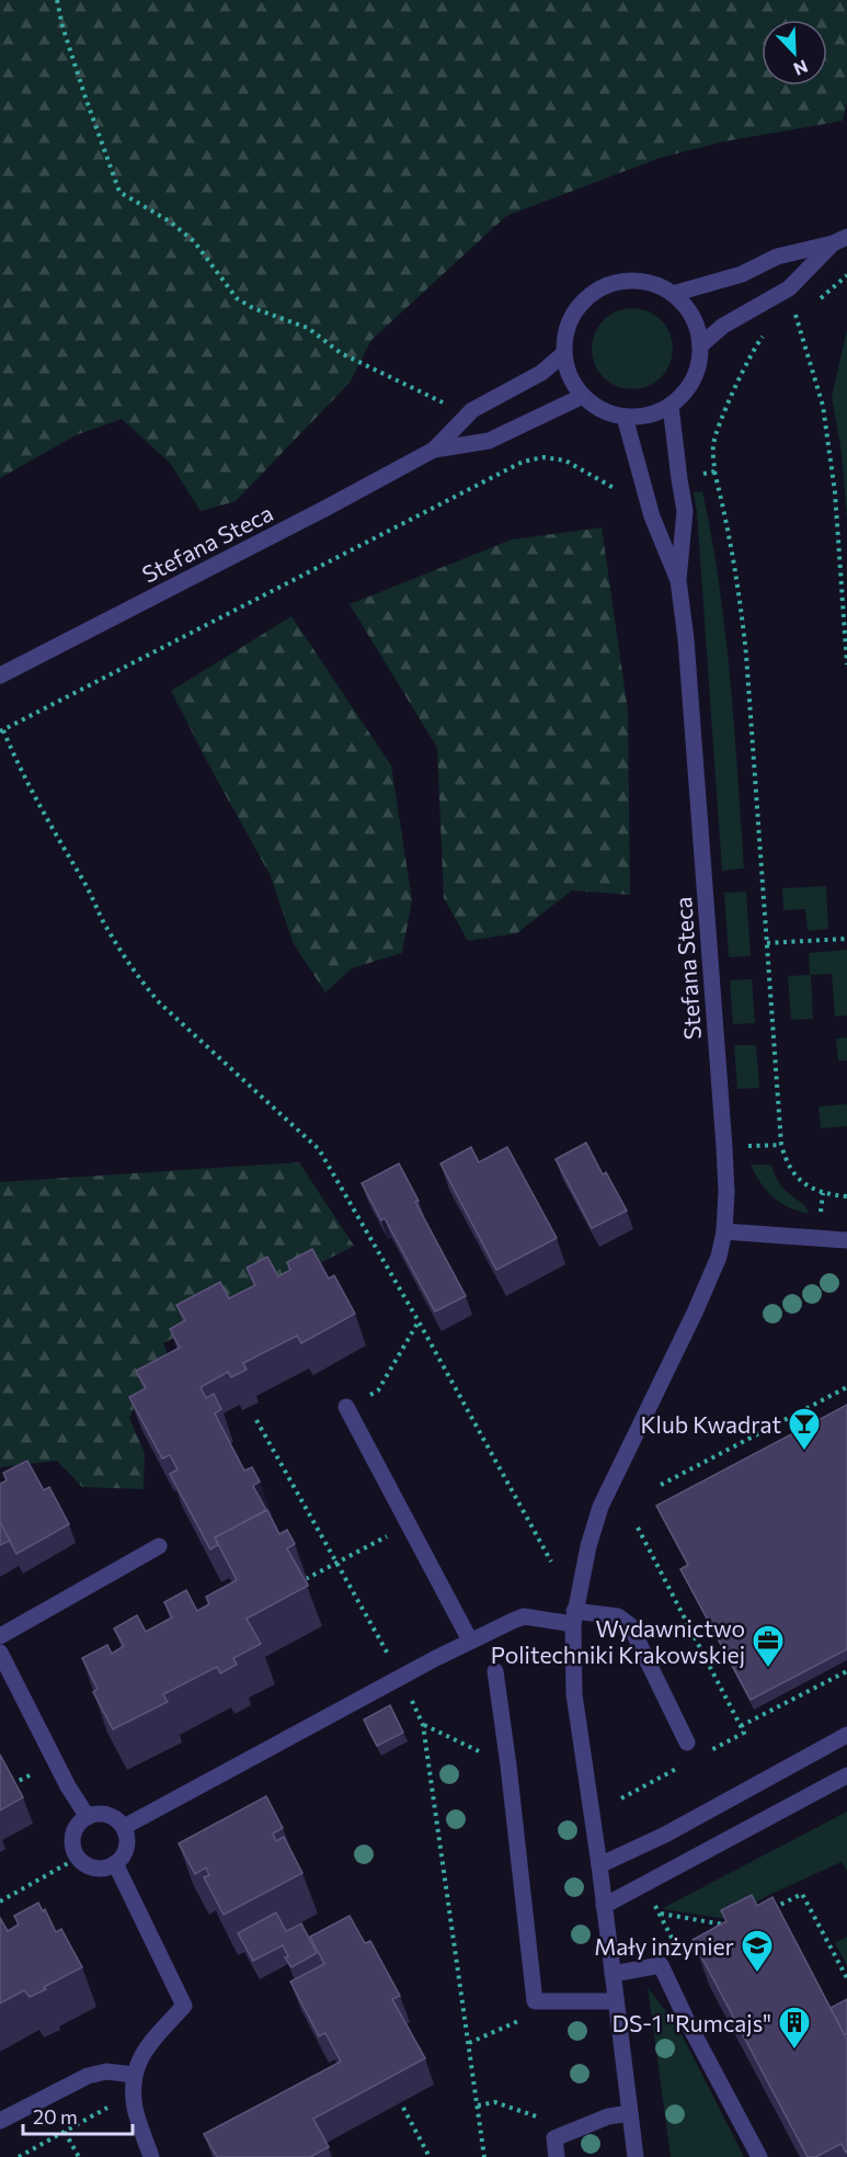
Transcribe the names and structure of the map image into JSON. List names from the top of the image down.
{
  "streets": {
    "street": ["Stefana Steca"]
  },
  "places": {
    "bar": ["Klub Kwadrat"],
    "office": ["Wydawnictwo Politechniki Krakowskiej"],
    "school or university": ["Mały inżynier"],
    "building": ["DS-1 \"Rumcajs\""]
  },
  "scale_bar": "20 m",
  "north": "bottom right"
}
